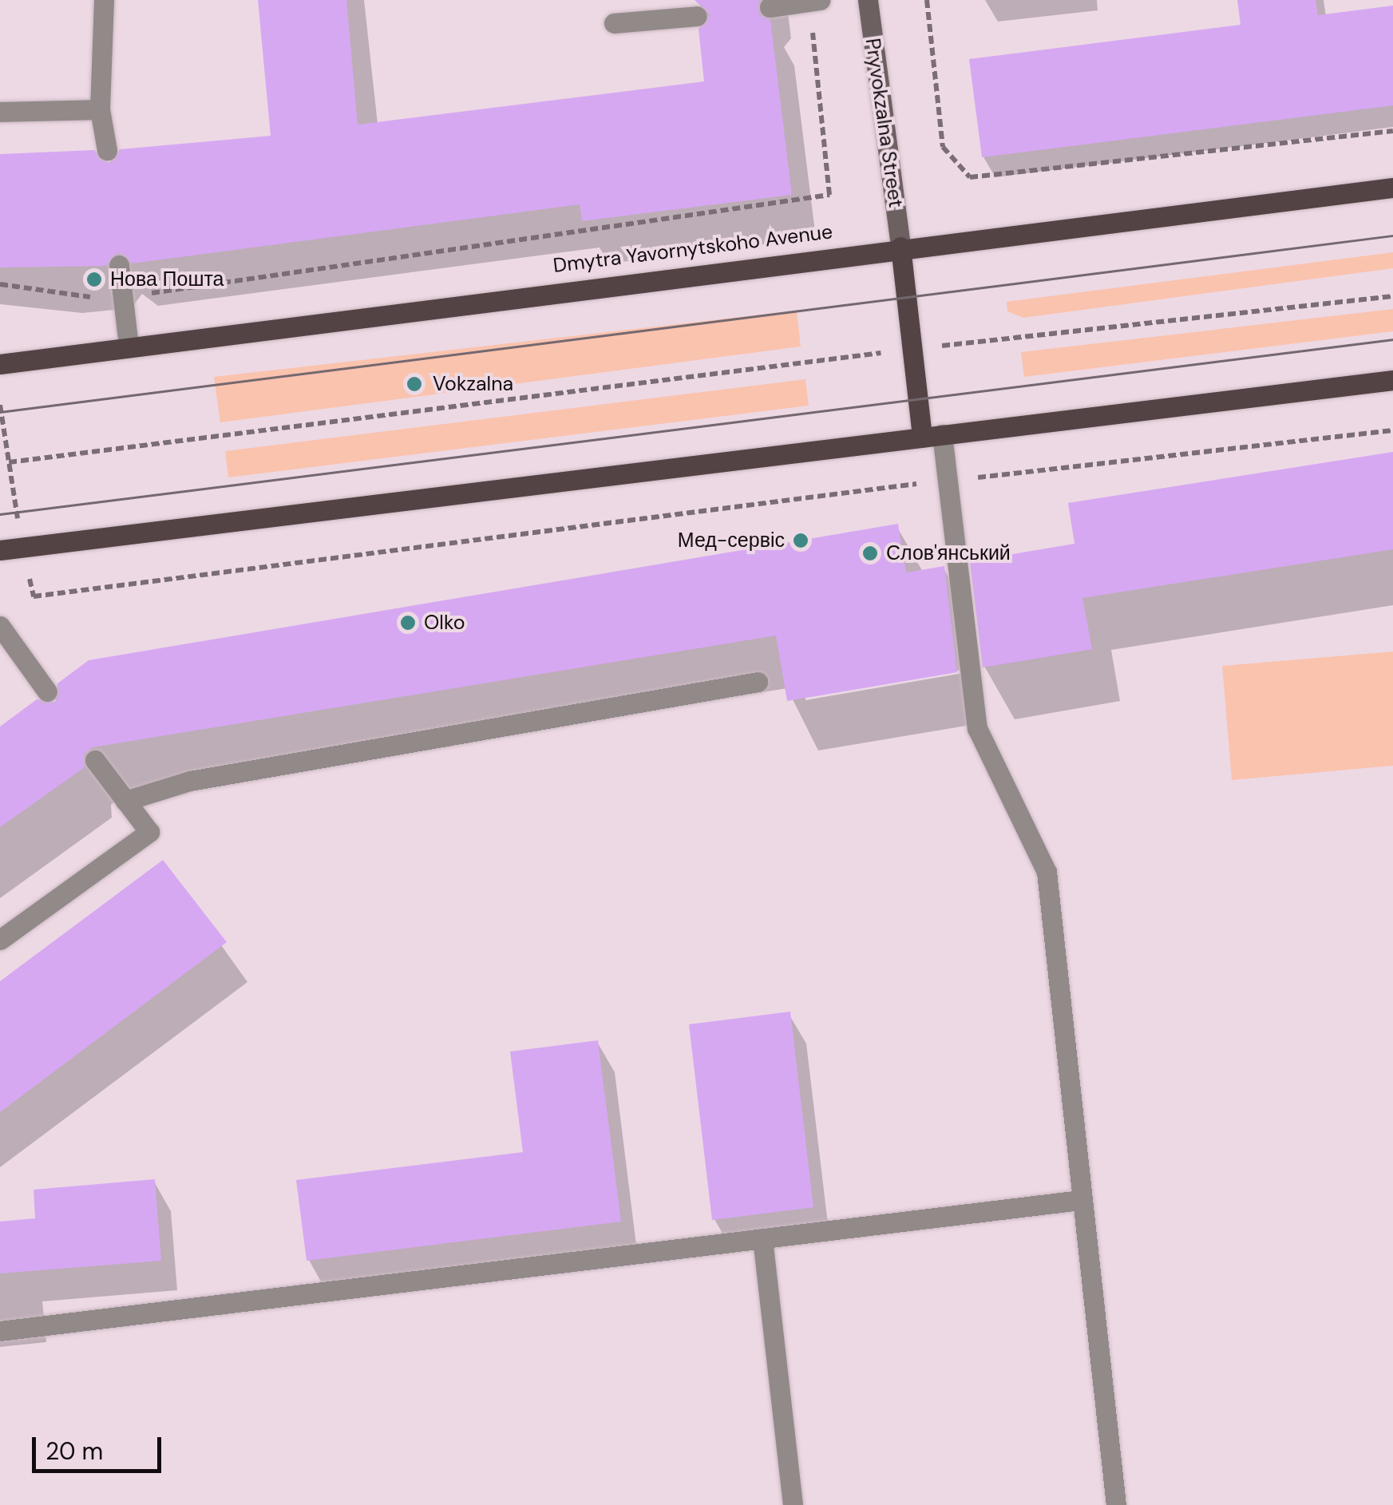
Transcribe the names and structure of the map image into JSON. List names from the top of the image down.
{
  "streets": {
    "main road": ["Pryvokzalna Street", "Dmytra Yavornytskoho Avenue"]
  },
  "crossings": [
    ["Pryvokzalna Street", "Dmytra Yavornytskoho Avenue"]
  ],
  "places": [
    "Нова Пошта",
    "Vokzalna",
    "Мед-сервіс",
    "Слов'янський",
    "Olko"
  ],
  "scale_bar": "20 m"
}
